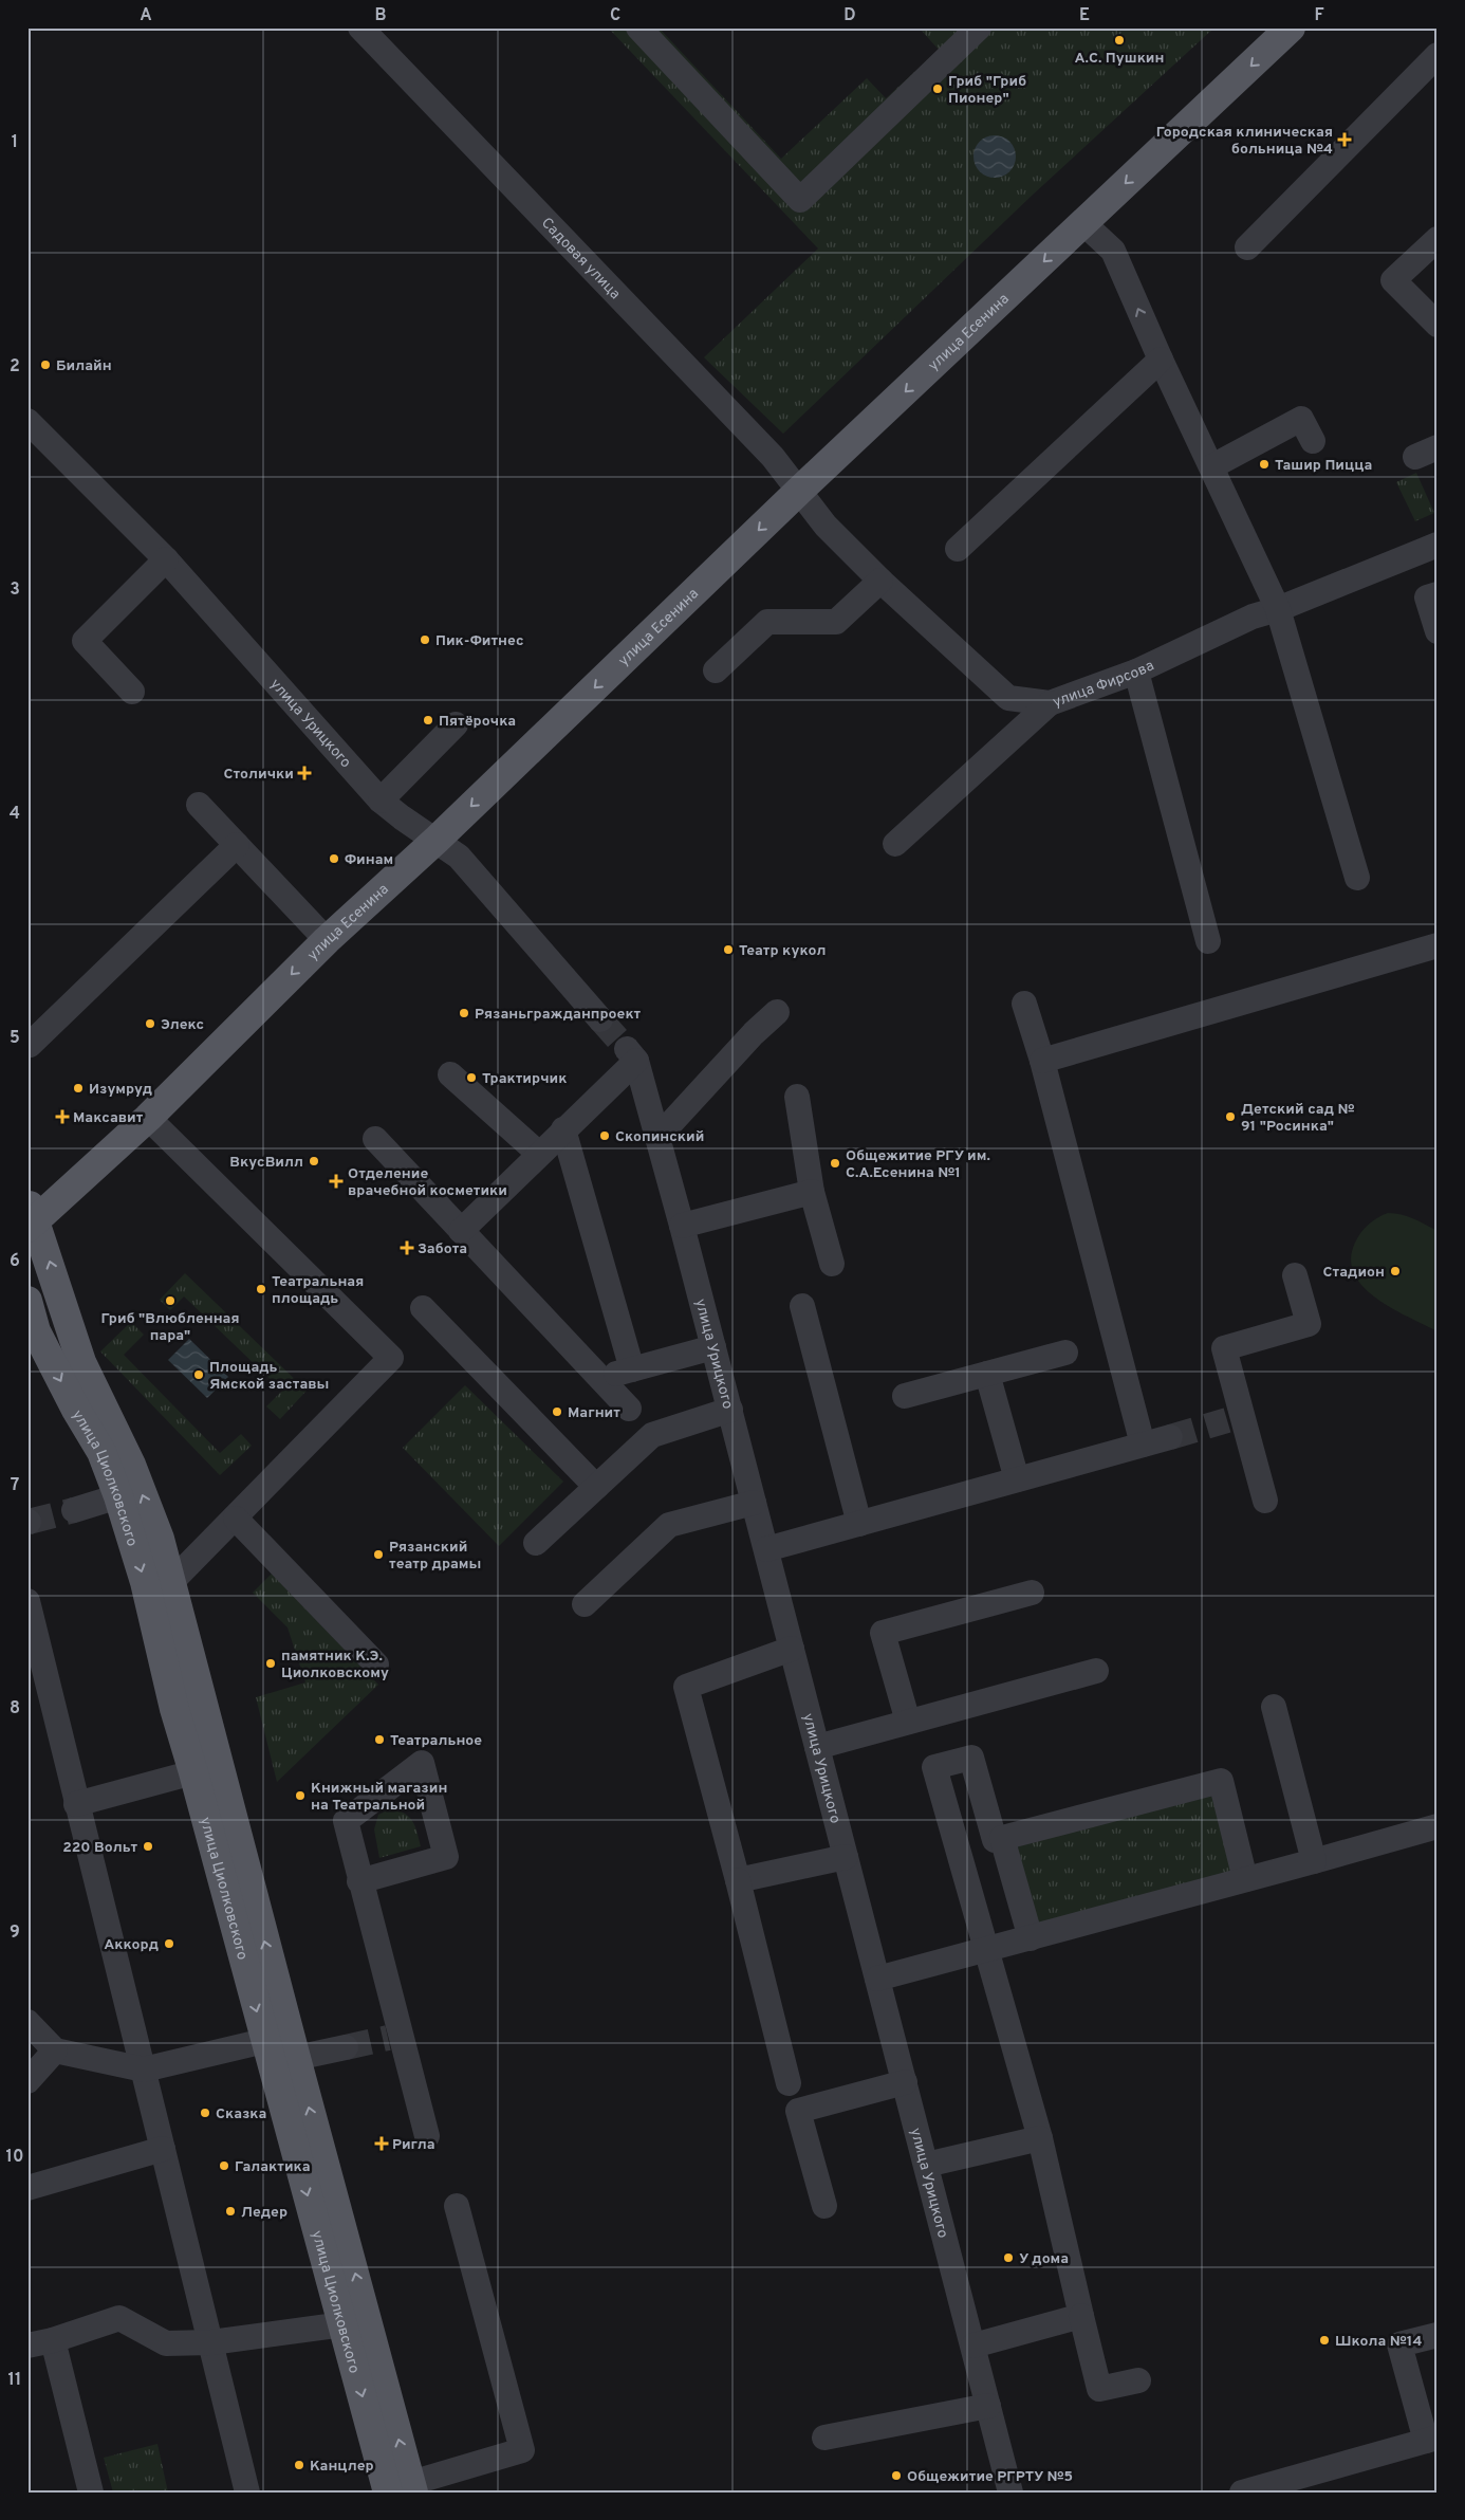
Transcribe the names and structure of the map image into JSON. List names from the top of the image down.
{
  "streets": {
    "main road": ["улица Есенина", "улица Циолковского"],
    "street": ["Садовая улица", "улица Фирсова", "улица Урицкого"]
  },
  "crossings": [
    ["Садовая улица", "улица Есенина"],
    ["Садовая улица", "улица Фирсова"],
    ["улица Есенина", "улица Фирсова"],
    ["улица Есенина", "улица Урицкого"],
    ["улица Есенина", "улица Циолковского"]
  ],
  "one_way": ["улица Есенина"],
  "places": {
    "other": [
      "А.С. Пушкин",
      "Гриб \"Гриб Пионер\"",
      "Билайн",
      "Ташир Пицца",
      "Пик-Фитнес",
      "Пятёрочка",
      "Финам",
      "Театр кукол",
      "Рязаньгражданпроект",
      "Элекс",
      "Трактирчик",
      "Изумруд",
      "Детский сад № 91 \"Росинка\"",
      "Скопинский",
      "ВкусВилл",
      "Общежитие РГУ им. С.А.Есенина №1",
      "Стадион",
      "Театральная площадь",
      "Гриб \"Влюбленная пара\"",
      "Площадь Ямской заставы",
      "Магнит",
      "Рязанский театр драмы",
      "памятник К.Э. Циолковскому",
      "Театральное",
      "Книжный магазин на Театральной",
      "220 Вольт",
      "Аккорд",
      "Сказка",
      "Галактика",
      "Ледер",
      "У дома",
      "Школа №14",
      "Канцлер",
      "Общежитие РГРТУ №5"
    ],
    "health": [
      "Городская клиническая больница №4",
      "Столички",
      "Максавит",
      "Отделение врачебной косметики",
      "Забота",
      "Ригла"
    ]
  },
  "grid": {
    "columns": [
      "A",
      "B",
      "C",
      "D",
      "E",
      "F"
    ],
    "rows": [
      "1",
      "2",
      "3",
      "4",
      "5",
      "6",
      "7",
      "8",
      "9",
      "10",
      "11"
    ]
  }
}
